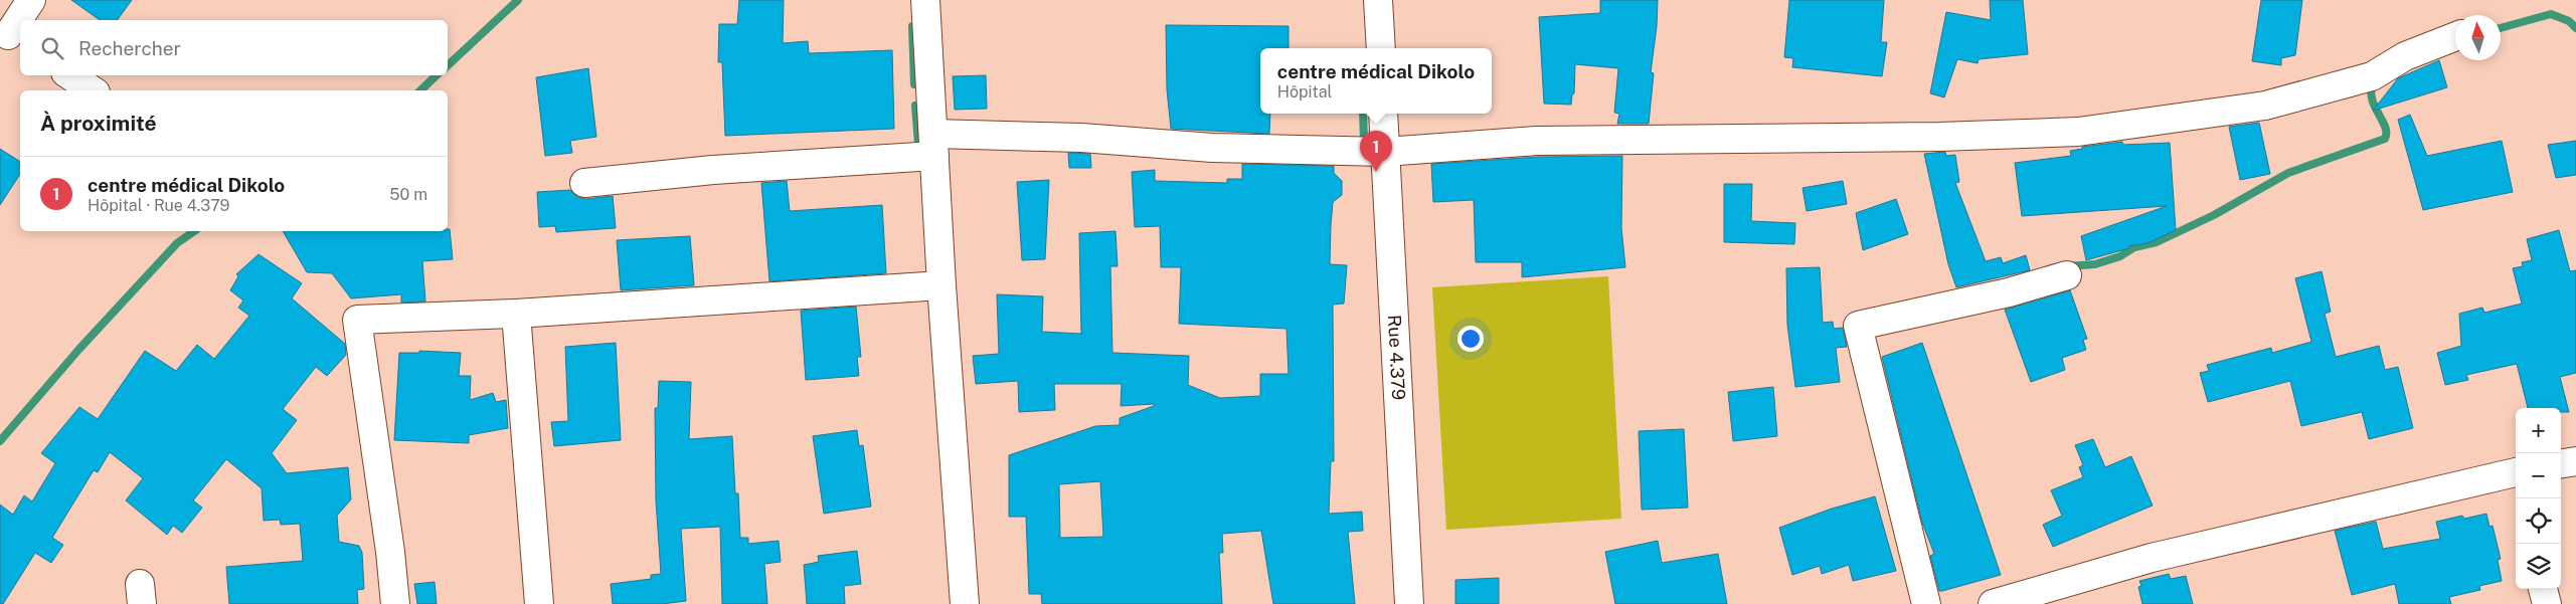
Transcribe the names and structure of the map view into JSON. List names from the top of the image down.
{
  "streets": {
    "street": ["Rue 4.379"]
  },
  "north": "top",
  "page": {
    "search": "Rechercher",
    "popup": ["centre médical Dikolo", "Hôpital"],
    "heading": "À proximité",
    "pins": "1",
    "list": [
      {
        "mark": "1",
        "name": "centre médical Dikolo",
        "note": "Hôpital · Rue 4.379",
        "value": "50 m"
      }
    ],
    "map_buttons": ["+", "−"]
  }
}
